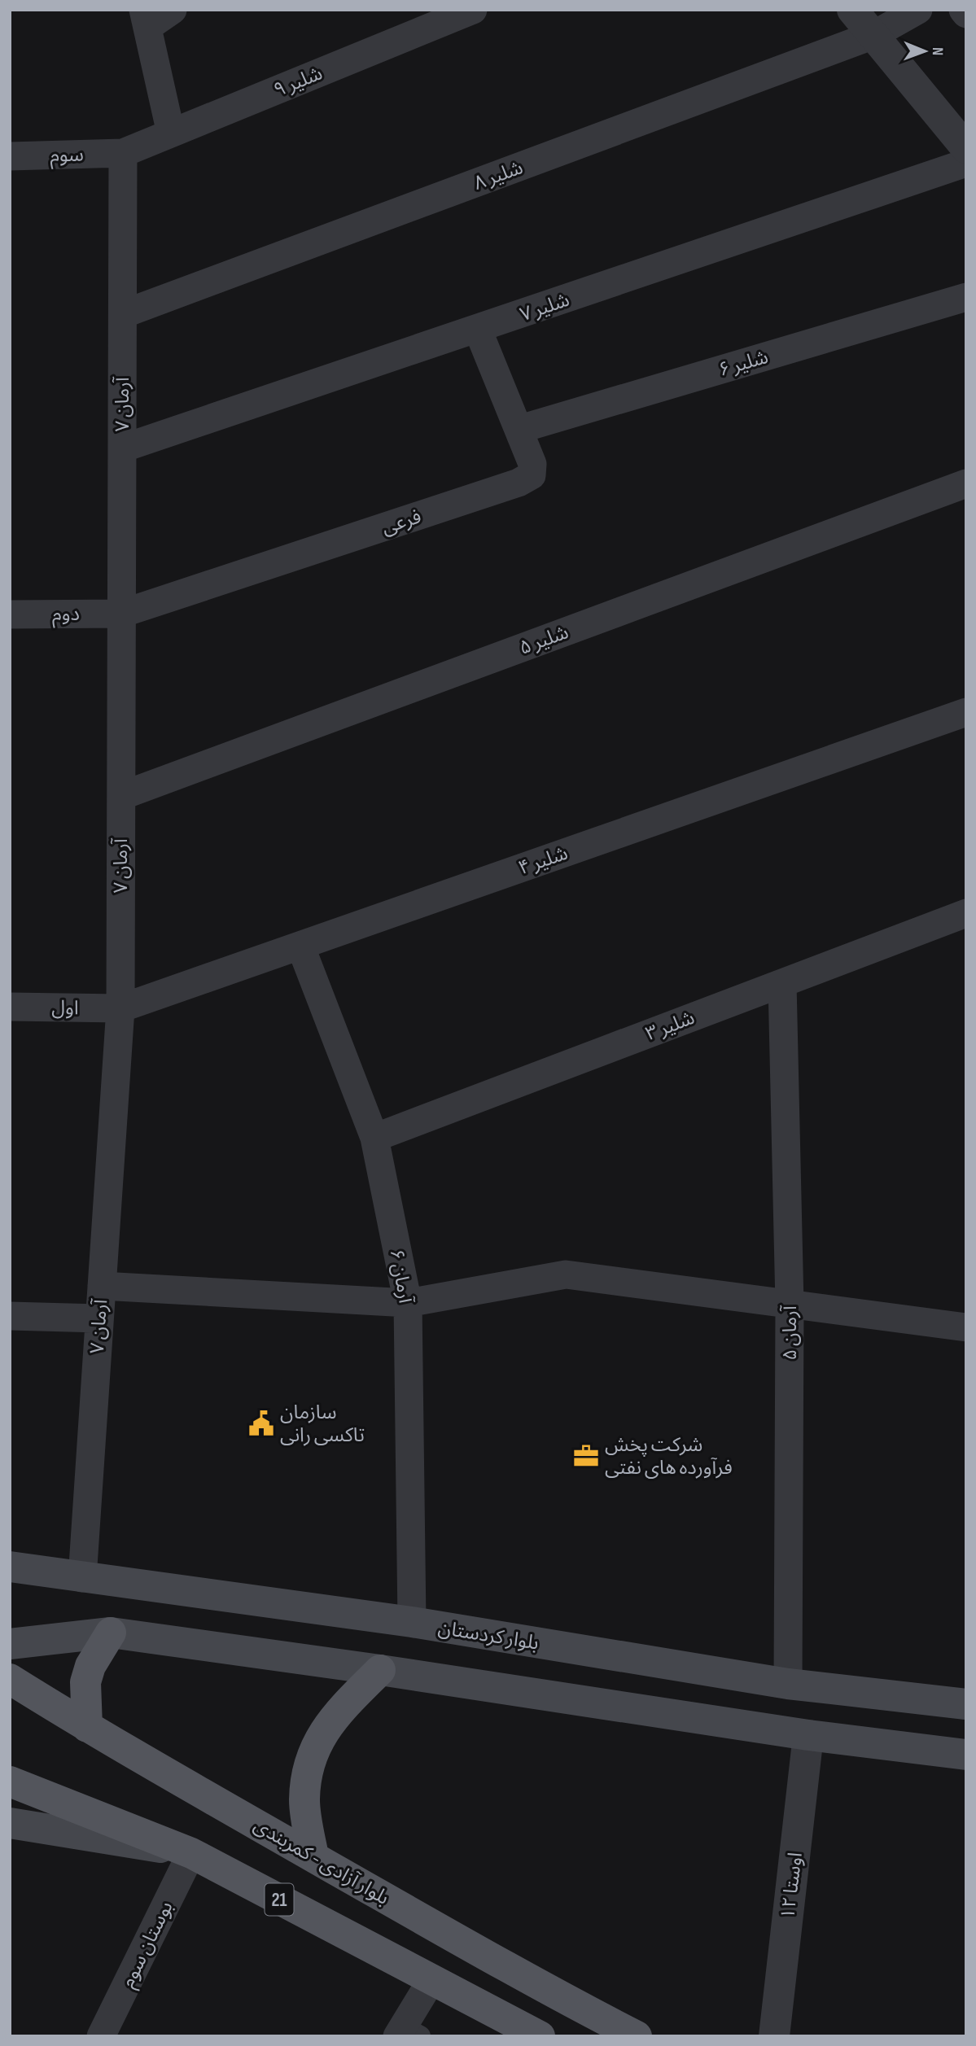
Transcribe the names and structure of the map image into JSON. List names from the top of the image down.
{
  "streets": {
    "main road": ["بلوار کردستان", "بلوار آزادی - کمربندی", "21"],
    "street": [
      "شلیر ۹",
      "سوم",
      "شلیر ۸",
      "شلیر ۷",
      "شلیر ۶",
      "آرمان ۷",
      "فرعی",
      "دوم",
      "شلیر ۵",
      "شلیر ۴",
      "اول",
      "شلیر ۳",
      "آرمان ۶",
      "آرمان ۵",
      "اوستا ۱۲",
      "بوستان سوم"
    ]
  },
  "crossings": [
    ["شلیر ۹", "سوم"],
    ["شلیر ۹", "آرمان ۷"],
    ["سوم", "آرمان ۷"],
    ["شلیر ۸", "آرمان ۷"],
    ["شلیر ۷", "آرمان ۷"],
    ["شلیر ۷", "فرعی"],
    ["شلیر ۶", "فرعی"],
    ["آرمان ۷", "فرعی"],
    ["آرمان ۷", "دوم"],
    ["آرمان ۷", "شلیر ۵"],
    ["آرمان ۷", "شلیر ۴"],
    ["آرمان ۷", "اول"],
    ["آرمان ۷", "بلوار کردستان"],
    ["فرعی", "دوم"],
    ["شلیر ۴", "اول"],
    ["شلیر ۴", "آرمان ۶"],
    ["شلیر ۳", "آرمان ۶"],
    ["شلیر ۳", "آرمان ۵"],
    ["آرمان ۶", "بلوار کردستان"],
    ["آرمان ۵", "بلوار کردستان"],
    ["21", "بوستان سوم"]
  ],
  "places": {
    "public building": ["سازمان تاکسی رانی"],
    "office": ["شرکت پخش فرآورده های نفتی"]
  },
  "north": "right"
}
